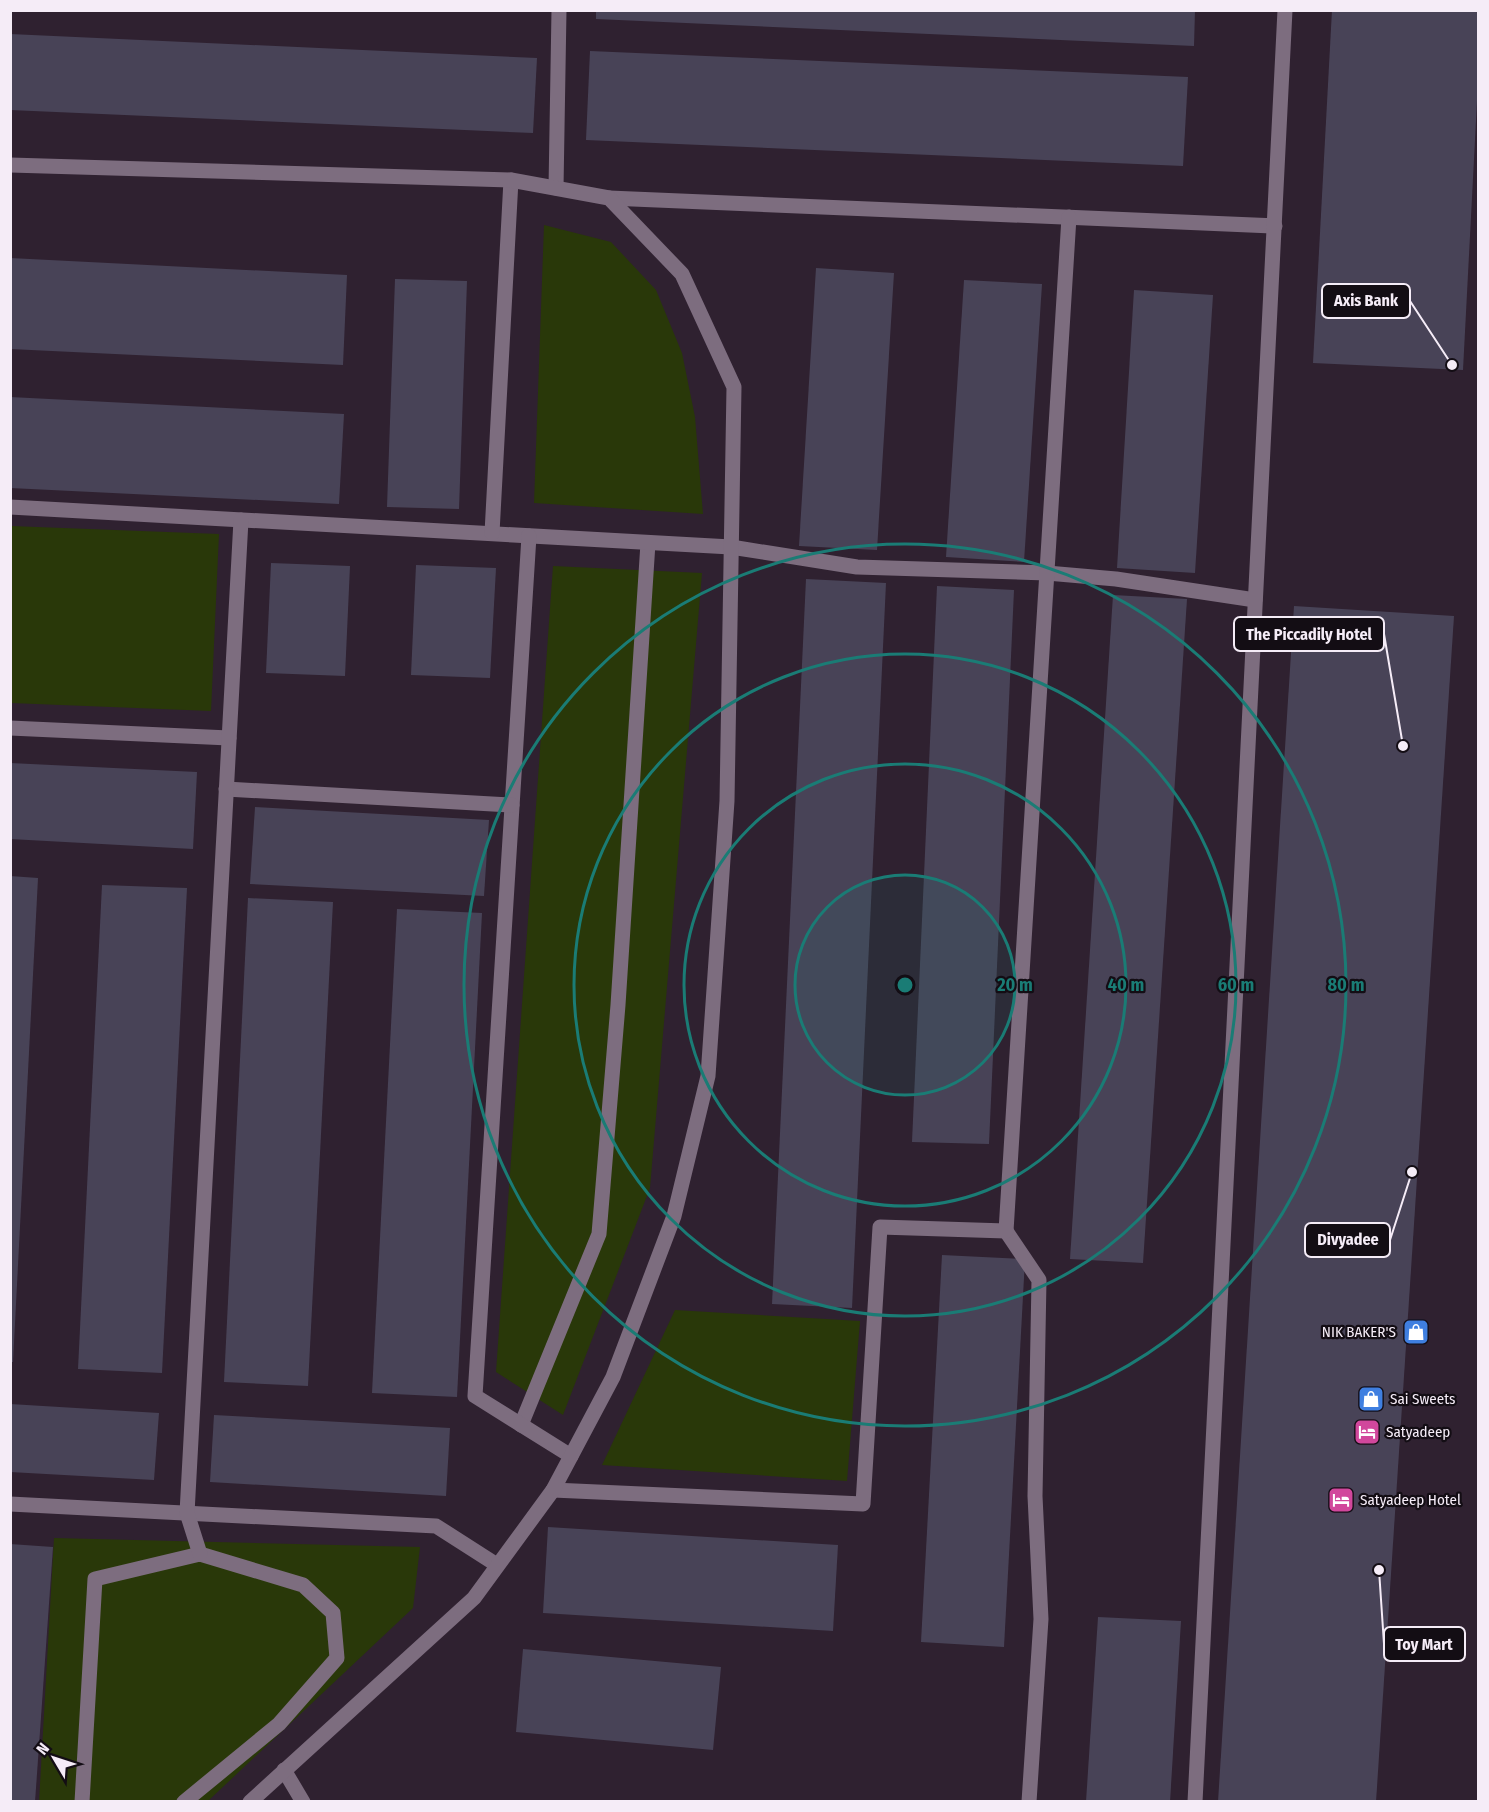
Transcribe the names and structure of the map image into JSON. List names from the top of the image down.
{
  "places": {
    "other": [
      "Axis Bank",
      "The Piccadily Hotel",
      "Divyadee",
      "Toy Mart"
    ],
    "shop": ["NIK BAKER'S", "Sai Sweets"],
    "hotel": ["Satyadeep", "Satyadeep Hotel"]
  },
  "north": "top left",
  "rings": [
    "20 m",
    "40 m",
    "60 m",
    "80 m"
  ]
}
